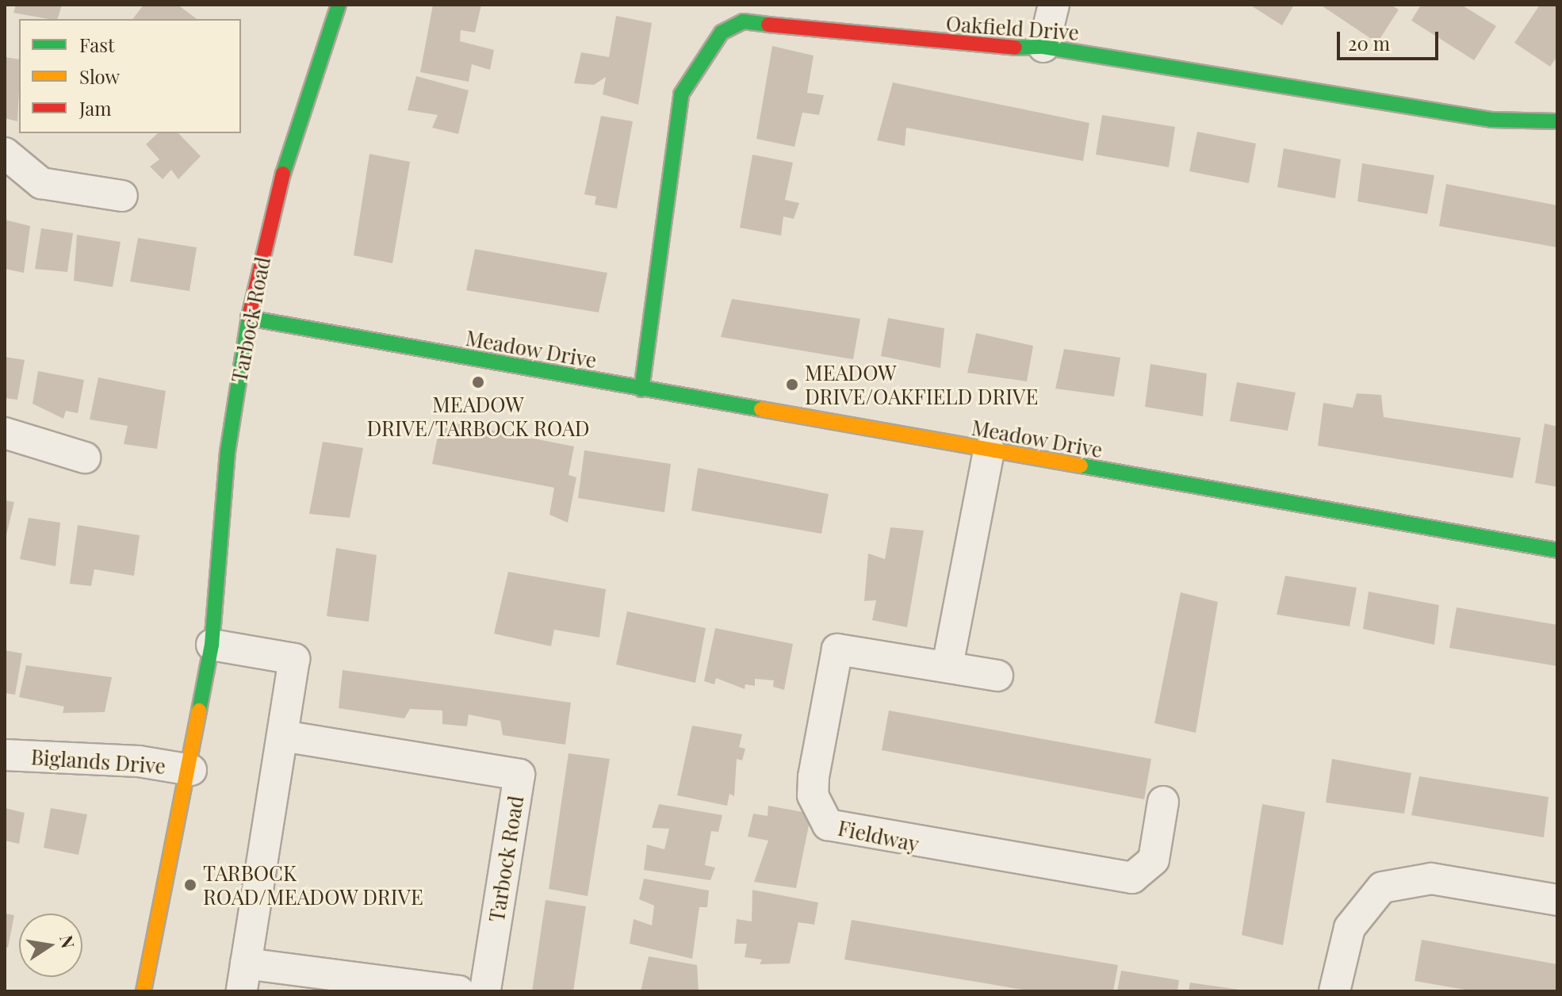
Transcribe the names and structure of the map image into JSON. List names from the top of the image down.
{
  "streets": {
    "street": [
      "Oakfield Drive",
      "Tarbock Road",
      "Meadow Drive",
      "Biglands Drive",
      "Fieldway"
    ]
  },
  "crossings": [
    ["Oakfield Drive", "Meadow Drive"],
    ["Tarbock Road", "Meadow Drive"],
    ["Tarbock Road", "Biglands Drive"]
  ],
  "places": ["MEADOW DRIVE/TARBOCK ROAD", "MEADOW DRIVE/OAKFIELD DRIVE", "TARBOCK ROAD/MEADOW DRIVE"],
  "legend": ["Fast", "Slow", "Jam"],
  "scale_bar": "20 m",
  "north": "right"
}
